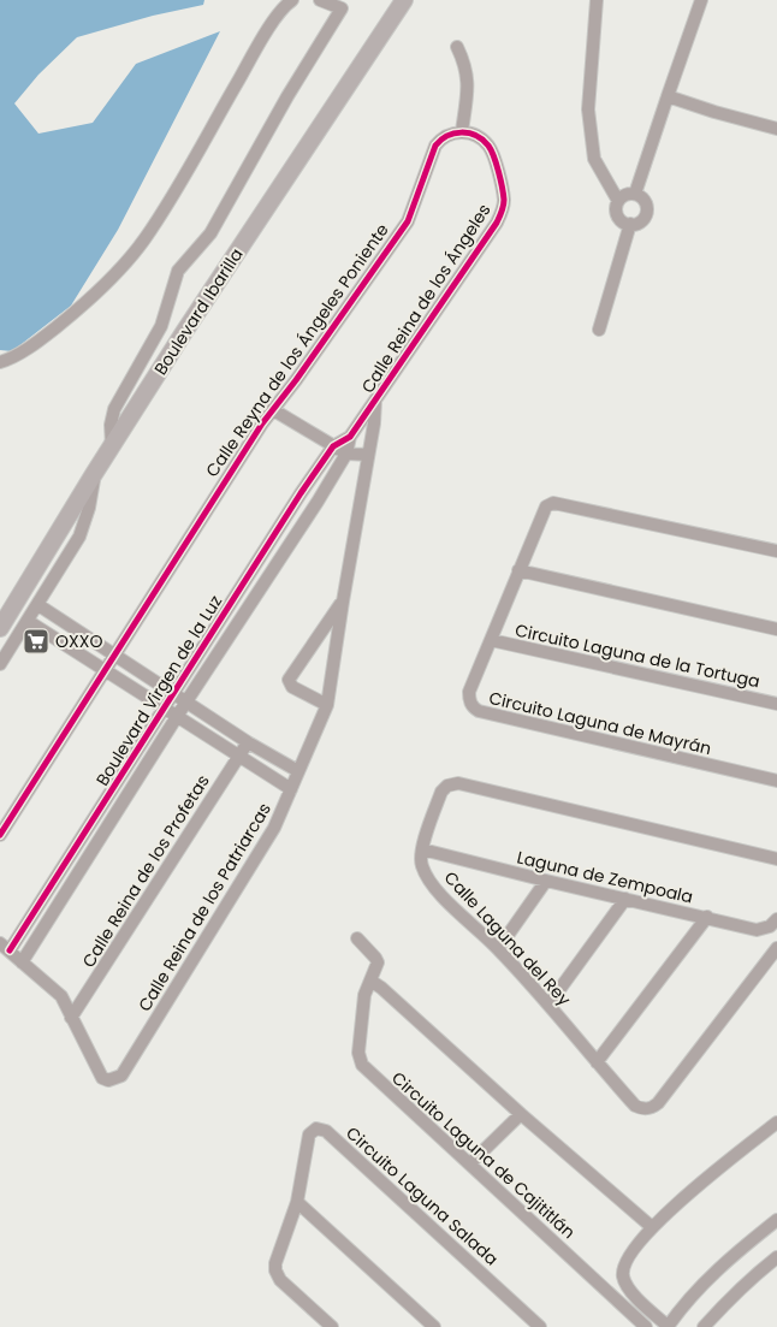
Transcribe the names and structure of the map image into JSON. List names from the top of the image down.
{
  "streets": {
    "street": [
      "Calle Reina de los Ángeles",
      "Boulevard Ibarilla",
      "Calle Reyna de los Ángeles Poniente",
      "Circuito Laguna de la Tortuga",
      "Boulevard Virgen de la Luz",
      "Circuito Laguna de Mayrán",
      "Calle Reina de los Profetas",
      "Laguna de Zempoala",
      "Calle Reina de los Patriarcas",
      "Calle Laguna del Rey",
      "Circuito Laguna de Cajititlán",
      "Circuito Laguna Salada"
    ]
  },
  "crossings": [
    ["Calle Reina de los Ángeles", "Calle Reyna de los Ángeles Poniente"],
    ["Calle Reina de los Ángeles", "Boulevard Virgen de la Luz"],
    ["Calle Reina de los Ángeles", "Calle Reina de los Patriarcas"],
    ["Circuito Laguna de la Tortuga", "Circuito Laguna de Mayrán"],
    ["Calle Reina de los Profetas", "Calle Reina de los Patriarcas"],
    ["Laguna de Zempoala", "Calle Laguna del Rey"]
  ],
  "places": {
    "supermarket": ["OXXO"]
  }
}
